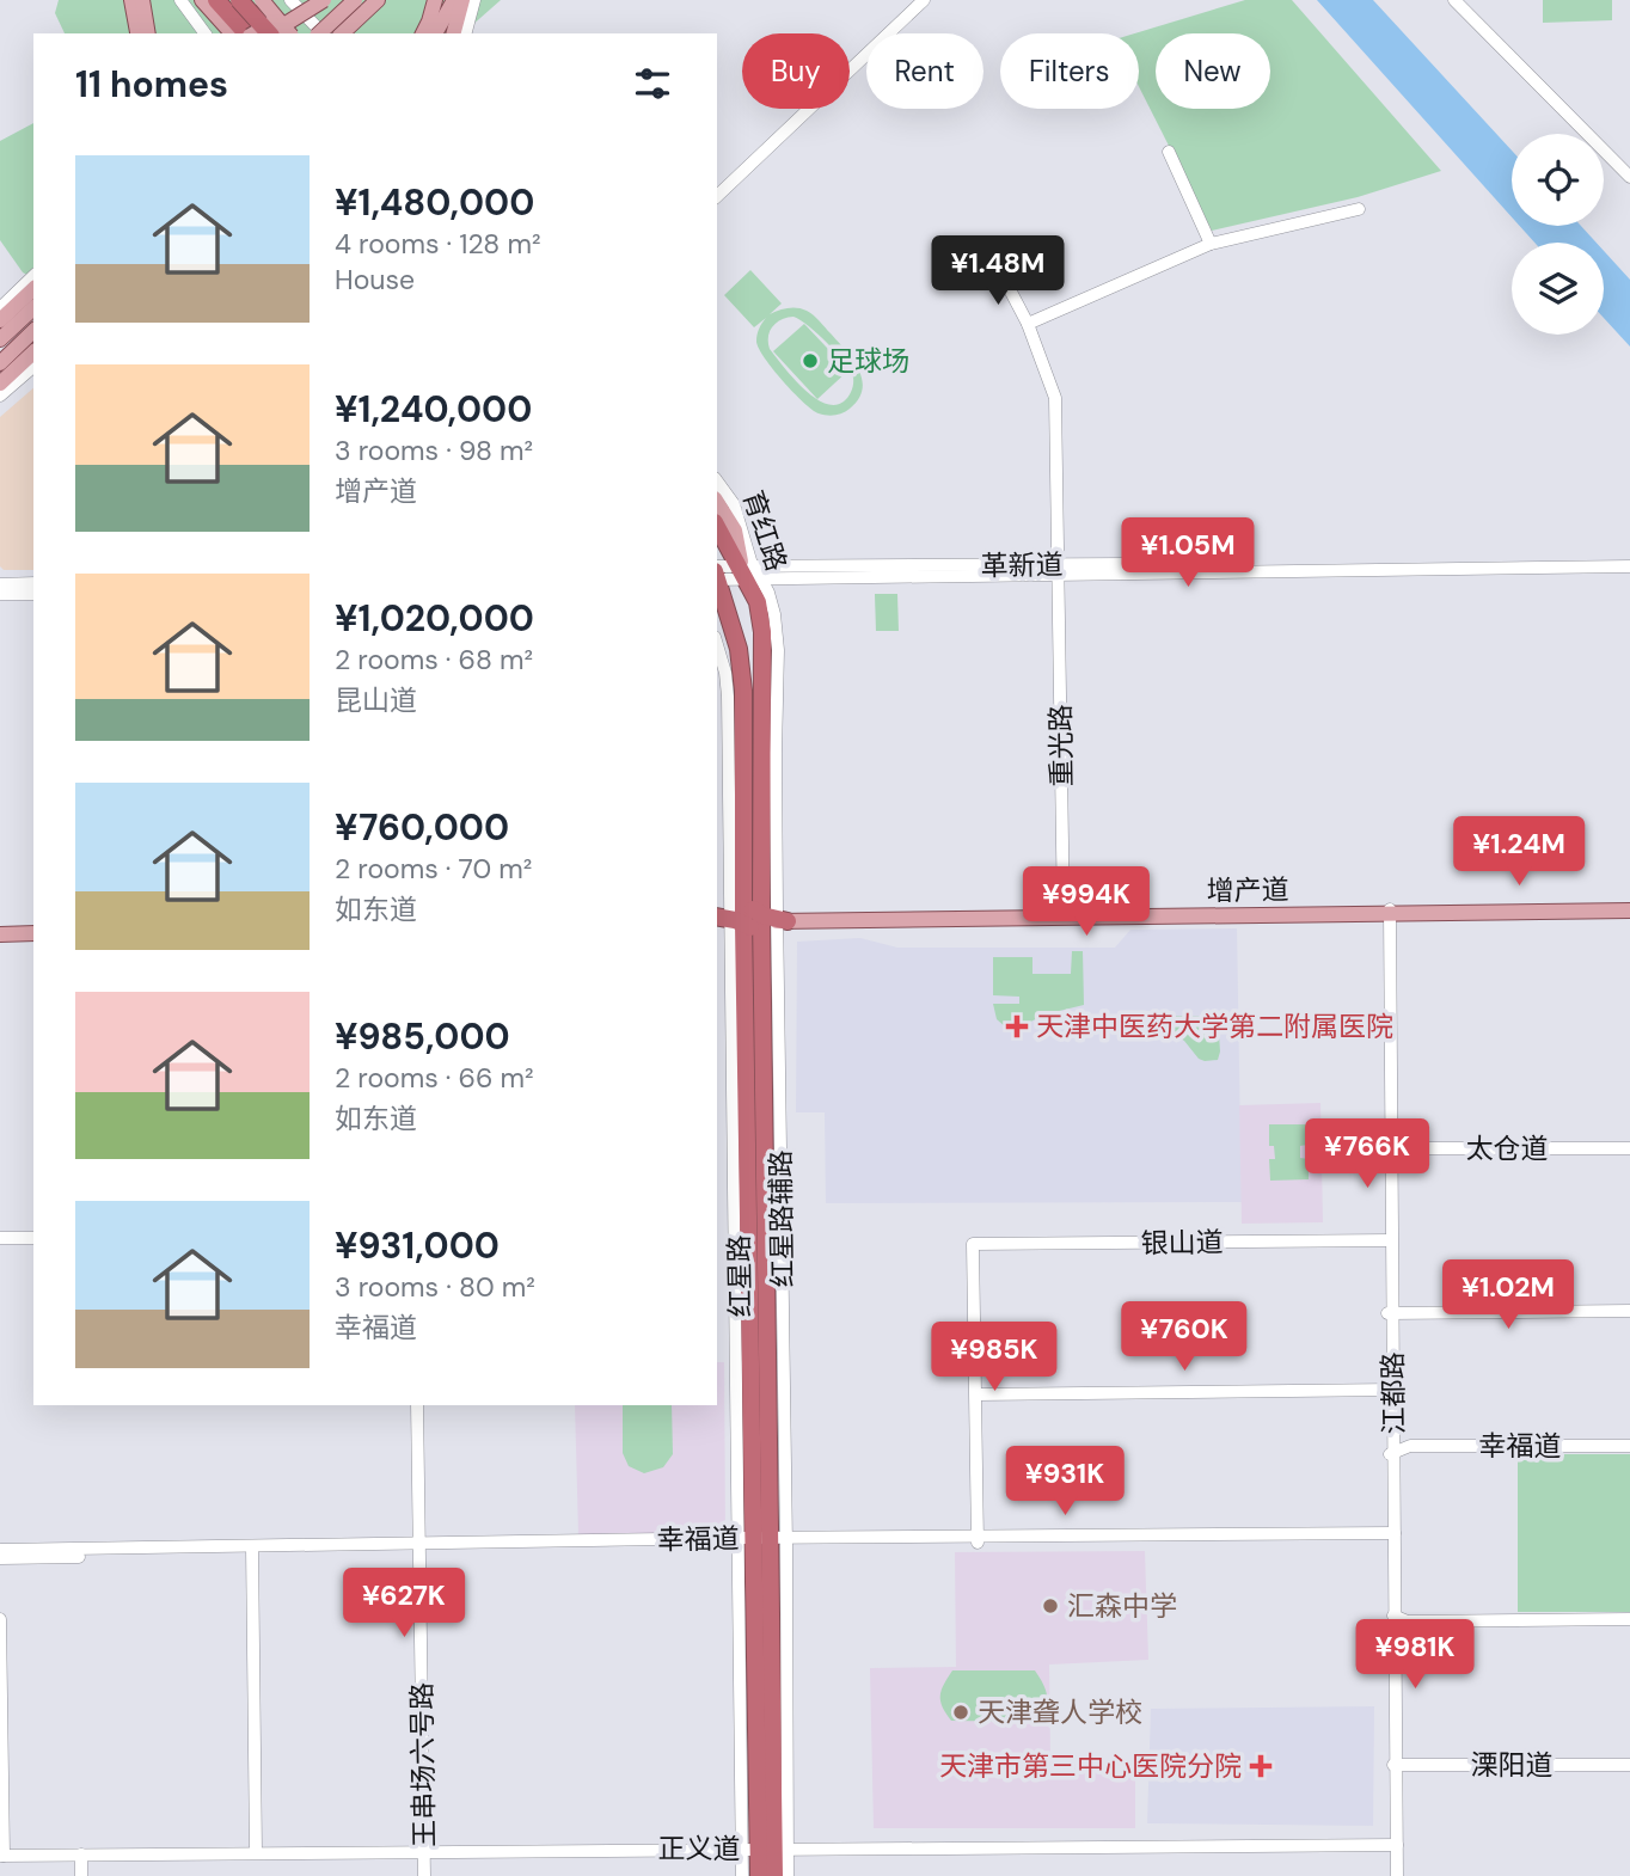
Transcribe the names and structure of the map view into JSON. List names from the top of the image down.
{
  "streets": {
    "highway": ["育红路", "红星路"],
    "main road": ["增产道"],
    "street": [
      "革新道",
      "重光路",
      "太仓道",
      "红星路辅路",
      "银山道",
      "江都路",
      "幸福道",
      "王串场六号路",
      "溧阳道",
      "正义道"
    ]
  },
  "crossings": [
    ["育红路", "革新道"],
    ["育红路", "红星路辅路"],
    ["革新道", "重光路"],
    ["革新道", "红星路辅路"],
    ["重光路", "增产道"],
    ["增产道", "红星路辅路"],
    ["增产道", "红星路"],
    ["增产道", "江都路"],
    ["太仓道", "江都路"],
    ["红星路辅路", "红星路"],
    ["红星路辅路", "幸福道"],
    ["红星路辅路", "正义道"],
    ["银山道", "江都路"],
    ["红星路", "幸福道"],
    ["红星路", "正义道"],
    ["江都路", "幸福道"],
    ["江都路", "溧阳道"],
    ["江都路", "正义道"],
    ["幸福道", "王串场六号路"],
    ["王串场六号路", "正义道"]
  ],
  "places": {
    "other": ["足球场", "汇森中学", "天津聋人学校"],
    "health": ["天津中医药大学第二附属医院", "天津市第三中心医院分院"]
  },
  "page": {
    "chip": [
      "Buy",
      "Rent",
      "Filters",
      "New"
    ],
    "heading": "11 homes",
    "list": [
      {
        "name": "¥1,480,000",
        "note": "4 rooms · 128 m² · House"
      },
      {
        "name": "¥1,240,000",
        "note": "3 rooms · 98 m² · 增产道"
      },
      {
        "name": "¥1,020,000",
        "note": "2 rooms · 68 m² · 昆山道"
      },
      {
        "name": "¥760,000",
        "note": "2 rooms · 70 m² · 如东道"
      },
      {
        "name": "¥985,000",
        "note": "2 rooms · 66 m² · 如东道"
      },
      {
        "name": "¥931,000",
        "note": "3 rooms · 80 m² · 幸福道"
      }
    ],
    "price": [
      "¥1.48M",
      "¥1.05M",
      "¥1.24M",
      "¥994K",
      "¥766K",
      "¥1.02M",
      "¥760K",
      "¥985K",
      "¥931K",
      "¥627K",
      "¥981K"
    ]
  }
}
